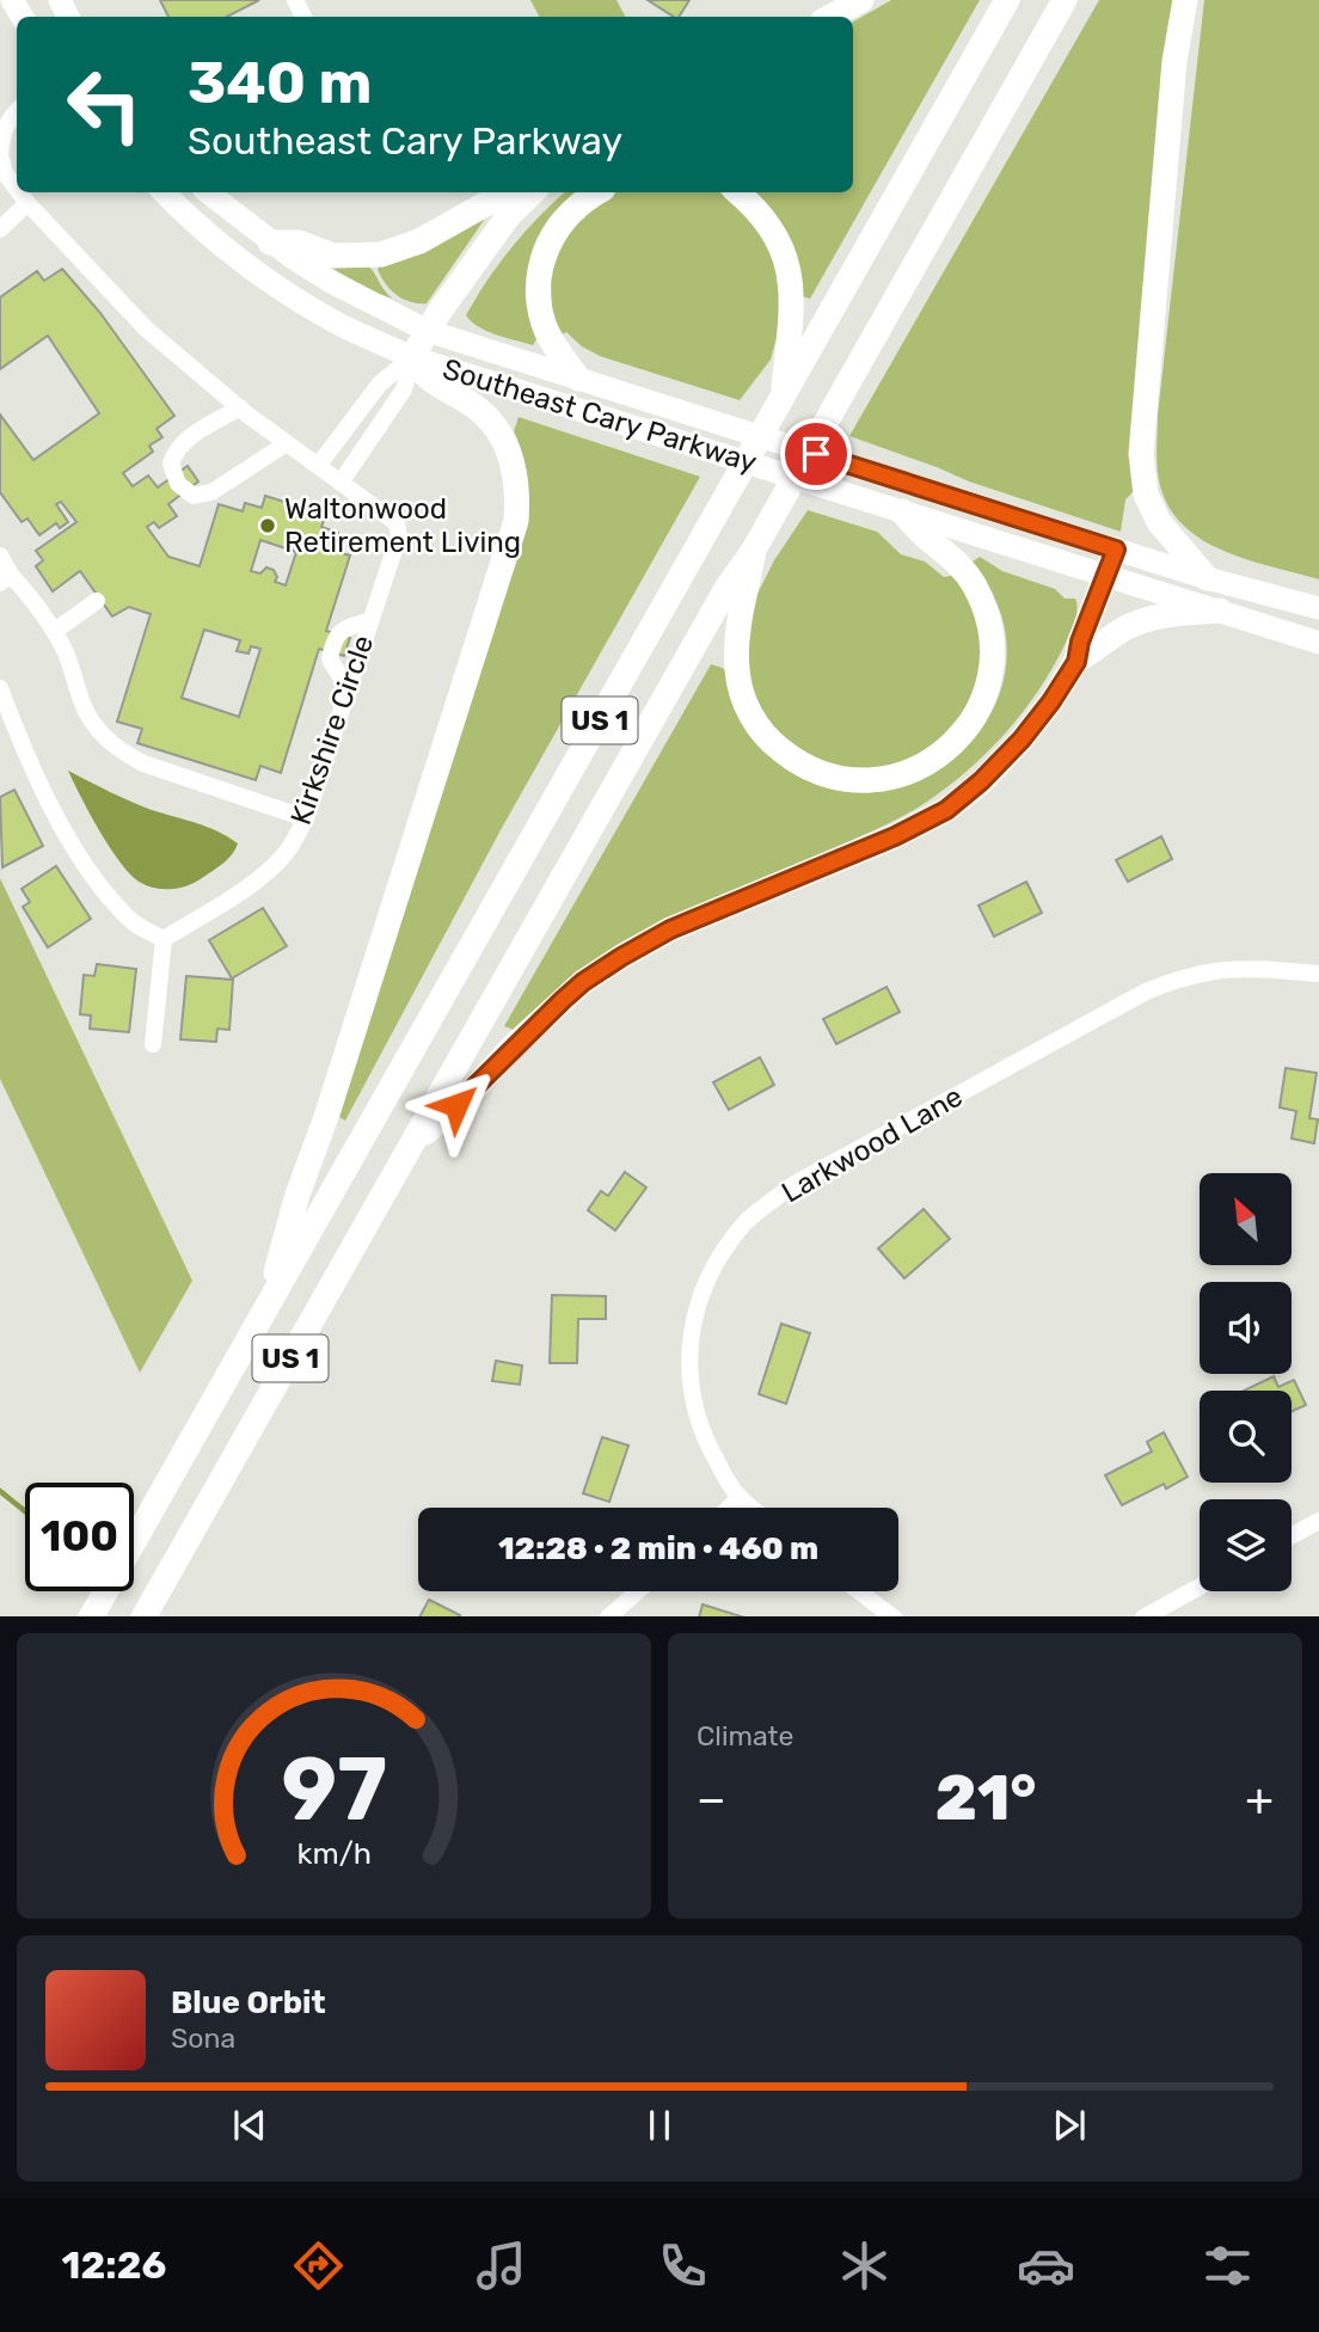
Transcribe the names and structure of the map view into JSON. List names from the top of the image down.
{
  "streets": {
    "highway": ["US 1"],
    "main road": ["Southeast Cary Parkway"],
    "street": ["Kirkshire Circle", "Larkwood Lane"]
  },
  "places": ["Waltonwood Retirement Living"],
  "north": "top left",
  "page": {
    "turn": ["340 m", "Southeast Cary Parkway"],
    "limit": "100",
    "trip": "12:28 · 2 min · 460 m",
    "tile": "Climate",
    "heat": ["−", "21°", "+"],
    "song": ["Blue Orbit", "Sona"],
    "tabs": "12:26",
    "gauge": ["97", "km/h"]
  }
}
